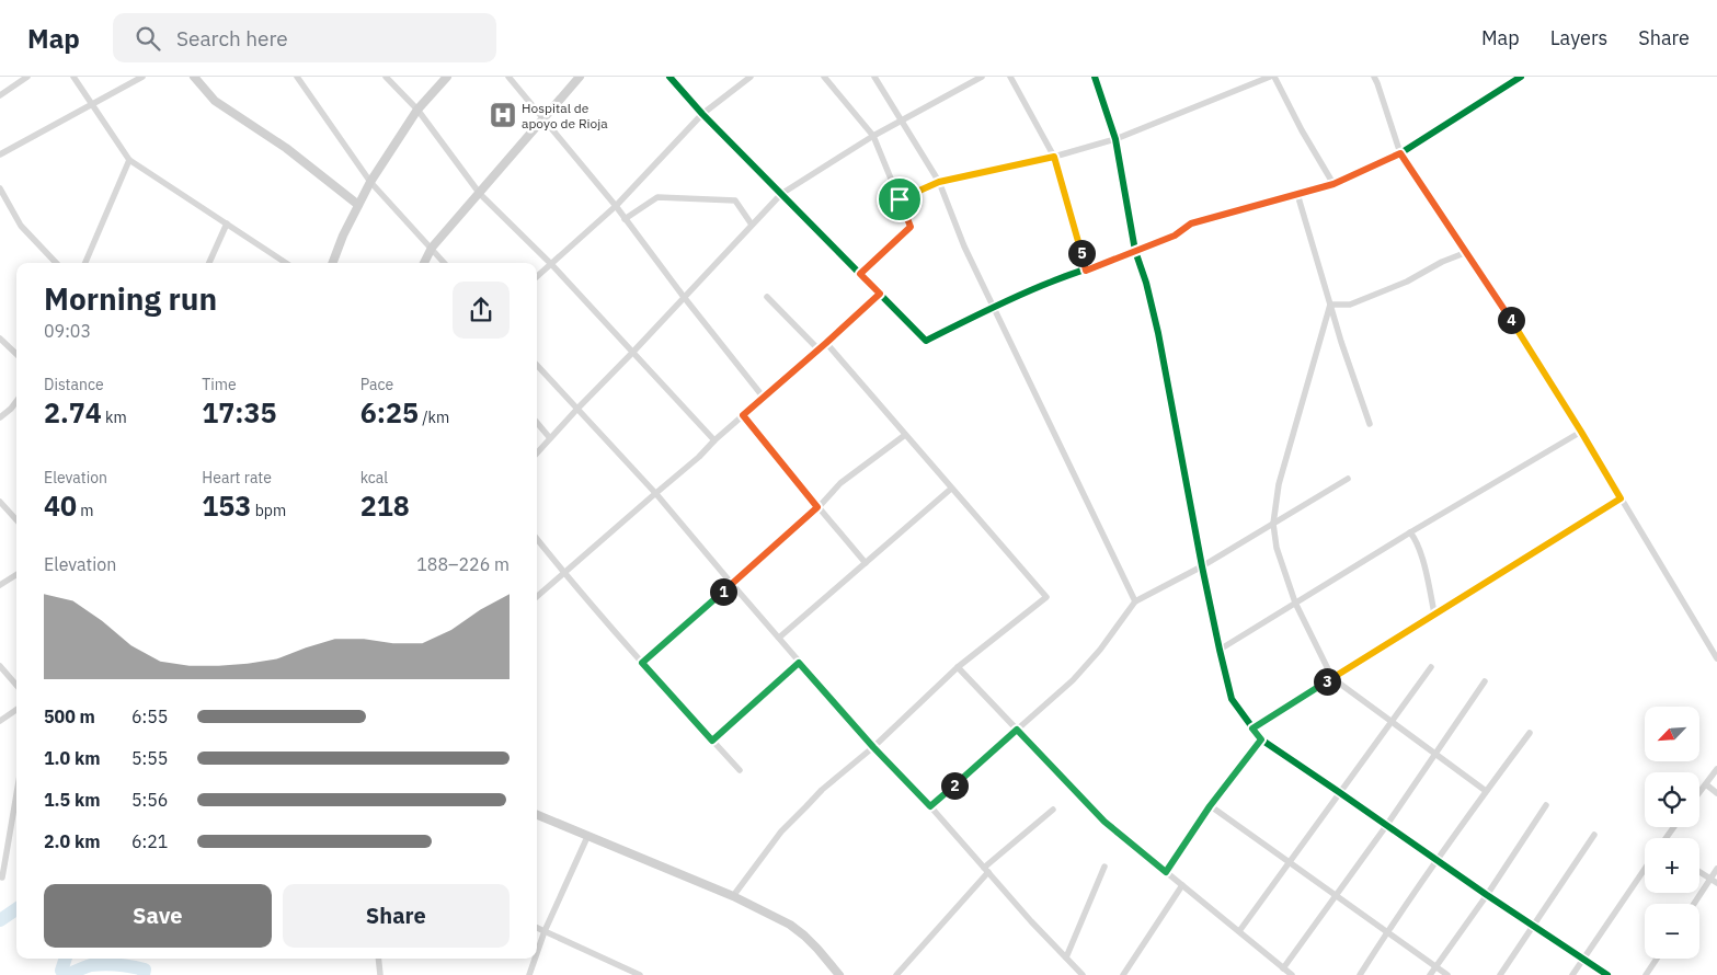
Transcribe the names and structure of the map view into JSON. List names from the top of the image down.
{
  "places": {
    "hospital": ["Hospital de apoyo de Rioja"]
  },
  "north": "bottom left",
  "page": {
    "header": "Map",
    "search": "Search here",
    "nav": ["Map", "Layers", "Share"],
    "pins": [
      "5",
      "4",
      "1",
      "3",
      "2"
    ],
    "heading": ["Morning run", "09:03"],
    "stats": [
      ["Distance", "2.74 km"],
      ["Time", "17:35"],
      ["Pace", "6:25 /km"],
      ["Elevation", "40 m"],
      ["Heart rate", "153 bpm"],
      ["kcal", "218"]
    ],
    "chart": ["Elevation", "188–226 m"],
    "list": [
      {
        "name": "500 m",
        "note": "6:55"
      },
      {
        "name": "1.0 km",
        "note": "5:55"
      },
      {
        "name": "1.5 km",
        "note": "5:56"
      },
      {
        "name": "2.0 km",
        "note": "6:21"
      }
    ],
    "map_buttons": ["+", "−"],
    "buttons": ["Save", "Share"]
  }
}
